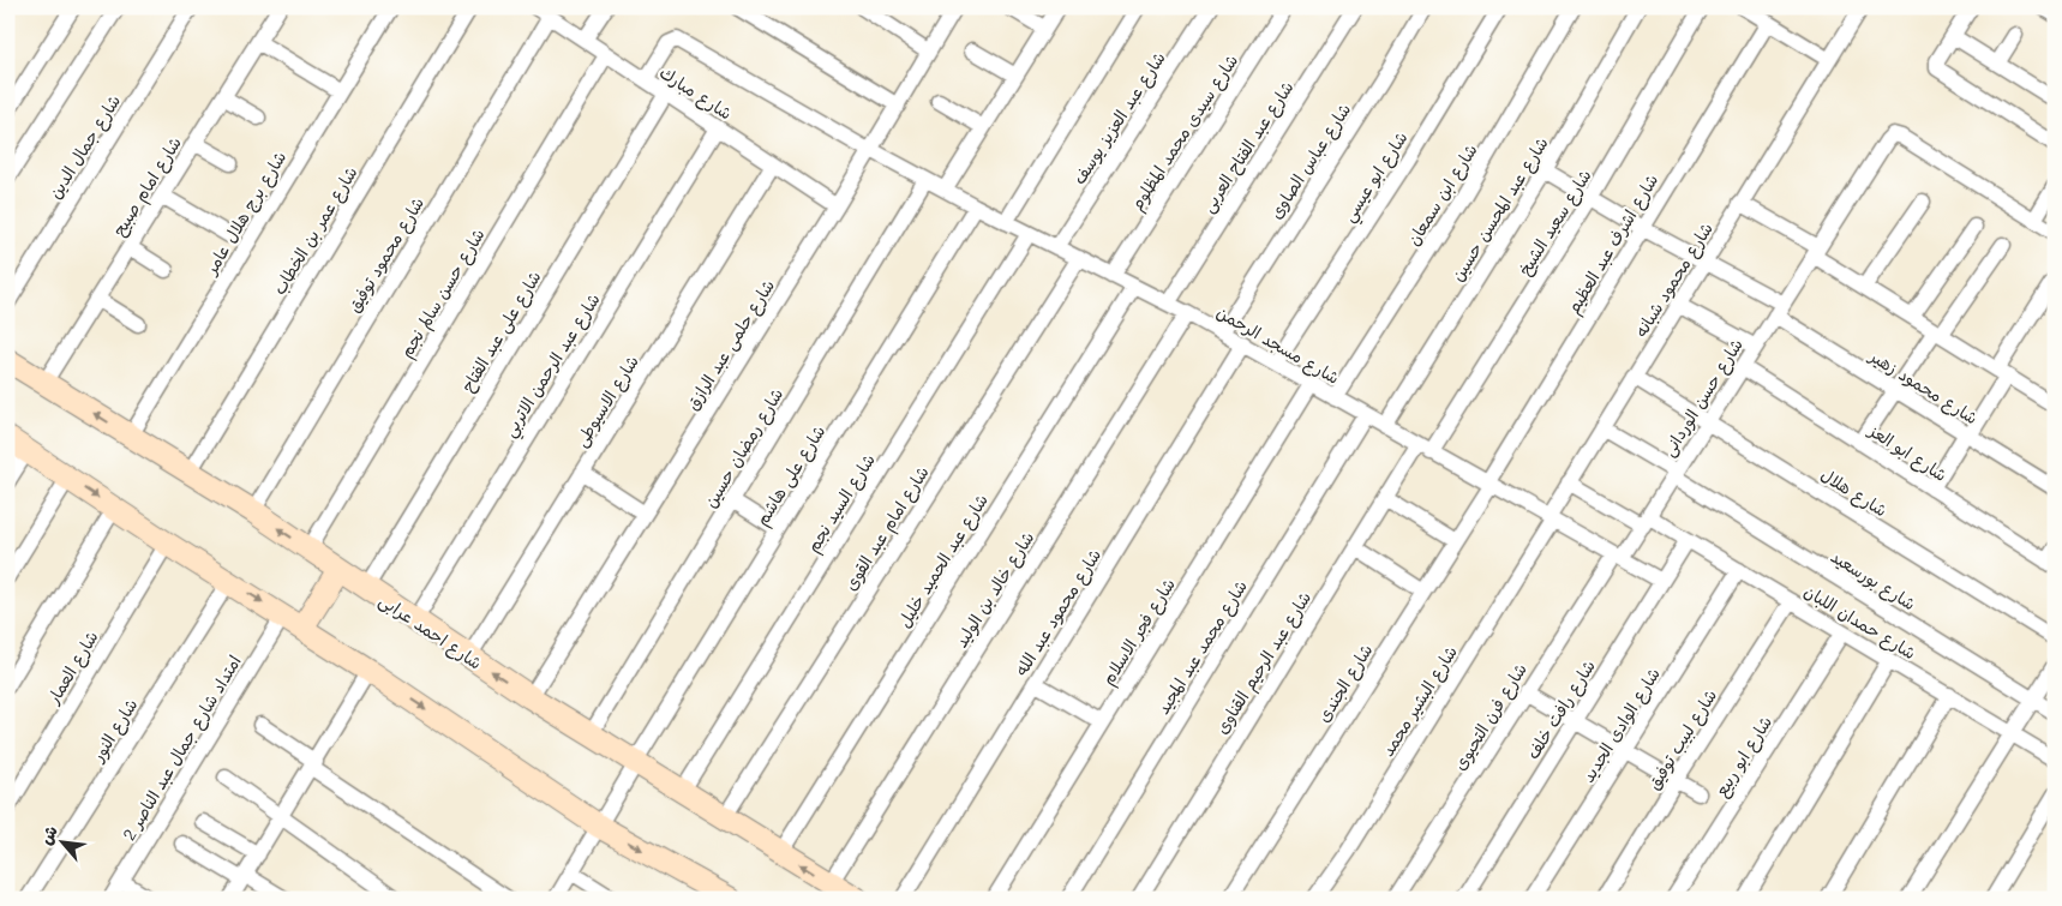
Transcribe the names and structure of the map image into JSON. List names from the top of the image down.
{
  "streets": {
    "street": [
      "شارع مبارك",
      "شارع عبد العزيز يوسف",
      "شارع سيدى محمد المظلوم",
      "شارع جمال الدين",
      "شارع عبد الفتاح العربى",
      "شارع عباس الصاوى",
      "شارع ابو عيسي",
      "شارع امام صبيح",
      "شارع ابن سمعان",
      "شارع عبد المحسن حسين",
      "شارع برج هلال عامر",
      "شارع سعيد الشيخ",
      "شارع عمر بن الخطاب",
      "شارع اشرف عبد العظيم",
      "شارع محمود توفيق",
      "شارع محمود شبانه",
      "شارع حسن سالم نجم",
      "شارع على عبد الفتاح",
      "شارع حلمى عبد الرازق",
      "شارع مسجد الرحمن",
      "شارع عبد الرحمن الاتربي",
      "شارع محمود زهير",
      "شارع حسن الوردانى",
      "شارع الاسيوطى",
      "شارع رمضان حسين",
      "شارع ابو العز",
      "شارع على هاشم",
      "شارع هلال",
      "شارع السيد نجم",
      "شارع امام عبد القوى",
      "شارع عبد الحميد خليل",
      "شارع بورسعيد",
      "شارع خالد بن الوليد",
      "شارع محمود عبد الله",
      "شارع حمدان اللبان",
      "شارع احمد عرابى",
      "شارع فجر الاسلام",
      "شارع محمد عبد المجيد",
      "شارع عبد الرحيم القناوى",
      "شارع العمار",
      "شارع الجندى",
      "شارع البشير محمد",
      "شارع رافت خلف",
      "شارع فرن التحيوى",
      "شارع الوادى الجديد",
      "شارع النور",
      "شارع لبيب توفيق",
      "امتداد شارع جمال عبد الناصر 2",
      "شارع ابو ربيع"
    ]
  },
  "crossings": [
    ["شارع مبارك", "شارع محمود توفيق"],
    ["شارع مبارك", "شارع حسن سالم نجم"],
    ["شارع مبارك", "شارع على عبد الفتاح"],
    ["شارع مبارك", "شارع حلمى عبد الرازق"],
    ["شارع مبارك", "شارع مسجد الرحمن"],
    ["شارع مبارك", "شارع عبد الرحمن الاتربي"],
    ["شارع مبارك", "شارع الاسيوطى"],
    ["شارع عبد العزيز يوسف", "شارع مسجد الرحمن"],
    ["شارع سيدى محمد المظلوم", "شارع مسجد الرحمن"],
    ["شارع عبد الفتاح العربى", "شارع مسجد الرحمن"],
    ["شارع عباس الصاوى", "شارع مسجد الرحمن"],
    ["شارع ابو عيسي", "شارع مسجد الرحمن"],
    ["شارع امام صبيح", "شارع احمد عرابى"],
    ["شارع ابن سمعان", "شارع مسجد الرحمن"],
    ["شارع عبد المحسن حسين", "شارع مسجد الرحمن"],
    ["شارع عبد المحسن حسين", "شارع محمود زهير"],
    ["شارع برج هلال عامر", "شارع احمد عرابى"],
    ["شارع سعيد الشيخ", "شارع مسجد الرحمن"],
    ["شارع سعيد الشيخ", "شارع محمود زهير"],
    ["شارع سعيد الشيخ", "شارع عبد الرحيم القناوى"],
    ["شارع عمر بن الخطاب", "شارع احمد عرابى"],
    ["شارع اشرف عبد العظيم", "شارع مسجد الرحمن"],
    ["شارع اشرف عبد العظيم", "شارع محمود زهير"],
    ["شارع اشرف عبد العظيم", "شارع الجندى"],
    ["شارع محمود توفيق", "شارع احمد عرابى"],
    ["شارع محمود شبانه", "شارع مسجد الرحمن"],
    ["شارع محمود شبانه", "شارع محمود زهير"],
    ["شارع محمود شبانه", "شارع هلال"],
    ["شارع محمود شبانه", "شارع بورسعيد"],
    ["شارع محمود شبانه", "شارع حمدان اللبان"],
    ["شارع محمود شبانه", "شارع البشير محمد"],
    ["شارع حسن سالم نجم", "شارع احمد عرابى"],
    ["شارع على عبد الفتاح", "شارع احمد عرابى"],
    ["شارع حلمى عبد الرازق", "شارع مسجد الرحمن"],
    ["شارع حلمى عبد الرازق", "شارع احمد عرابى"],
    ["شارع مسجد الرحمن", "شارع حسن الوردانى"],
    ["شارع مسجد الرحمن", "شارع رمضان حسين"],
    ["شارع مسجد الرحمن", "شارع على هاشم"],
    ["شارع مسجد الرحمن", "شارع السيد نجم"],
    ["شارع مسجد الرحمن", "شارع امام عبد القوى"],
    ["شارع مسجد الرحمن", "شارع عبد الحميد خليل"],
    ["شارع مسجد الرحمن", "شارع خالد بن الوليد"],
    ["شارع مسجد الرحمن", "شارع محمود عبد الله"],
    ["شارع مسجد الرحمن", "شارع فجر الاسلام"],
    ["شارع مسجد الرحمن", "شارع محمد عبد المجيد"],
    ["شارع مسجد الرحمن", "شارع عبد الرحيم القناوى"],
    ["شارع مسجد الرحمن", "شارع الجندى"],
    ["شارع مسجد الرحمن", "شارع البشير محمد"],
    ["شارع مسجد الرحمن", "شارع رافت خلف"],
    ["شارع مسجد الرحمن", "شارع فرن التحيوى"],
    ["شارع عبد الرحمن الاتربي", "شارع احمد عرابى"],
    ["شارع محمود زهير", "شارع حسن الوردانى"],
    ["شارع حسن الوردانى", "شارع ابو العز"],
    ["شارع حسن الوردانى", "شارع هلال"],
    ["شارع حسن الوردانى", "شارع بورسعيد"],
    ["شارع حسن الوردانى", "شارع حمدان اللبان"],
    ["شارع حسن الوردانى", "شارع فرن التحيوى"],
    ["شارع الاسيوطى", "شارع احمد عرابى"],
    ["شارع رمضان حسين", "شارع احمد عرابى"],
    ["شارع على هاشم", "شارع احمد عرابى"],
    ["شارع السيد نجم", "شارع احمد عرابى"],
    ["شارع امام عبد القوى", "شارع احمد عرابى"],
    ["شارع عبد الحميد خليل", "شارع احمد عرابى"],
    ["شارع خالد بن الوليد", "شارع احمد عرابى"],
    ["شارع حمدان اللبان", "شارع رافت خلف"],
    ["شارع حمدان اللبان", "شارع الوادى الجديد"],
    ["شارع حمدان اللبان", "شارع لبيب توفيق"],
    ["شارع حمدان اللبان", "شارع ابو ربيع"]
  ],
  "north": "top left"
}
